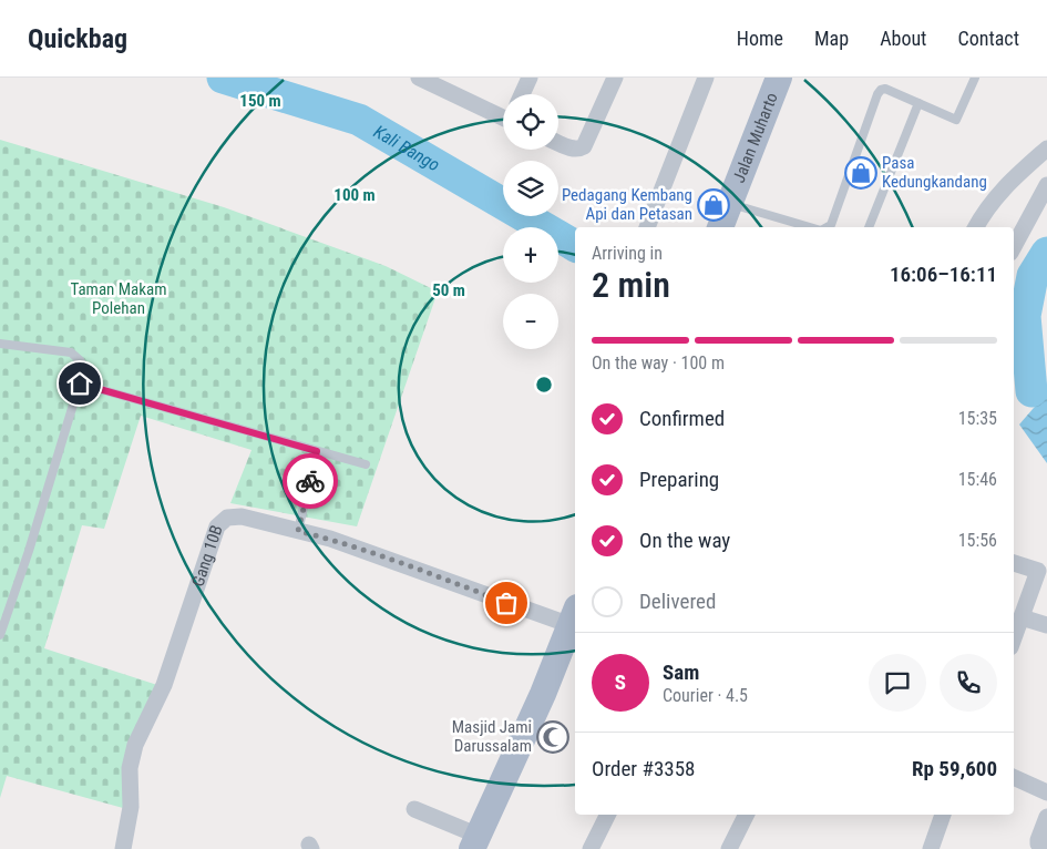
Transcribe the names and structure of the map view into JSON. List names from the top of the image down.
{
  "streets": {
    "main road": ["Jalan Muharto"],
    "street": ["Gang 10B"]
  },
  "water": ["Kali Bango"],
  "parks": ["Taman Makam Polehan"],
  "places": {
    "shop": ["Pasa Kedungkandang", "Pedagang Kembang Api dan Petasan"],
    "mosque": ["Masjid Jami Darussalam"]
  },
  "page": {
    "header": "Quickbag",
    "nav": [
      "Home",
      "Map",
      "About",
      "Contact"
    ],
    "map_buttons": ["+", "−"],
    "heading": ["2 min", "Arriving in", "16:06–16:11"],
    "panel": [
      "Sam",
      "Courier · 4.5",
      "Order #3358",
      "Rp 59,600"
    ],
    "bar": "On the way · 100 m",
    "list": [
      ["Confirmed", "15:35"],
      ["Preparing", "15:46"],
      ["On the way", "15:56"],
      "Delivered"
    ],
    "round": "S"
  },
  "rings": ["150 m", "100 m", "50 m"]
}
